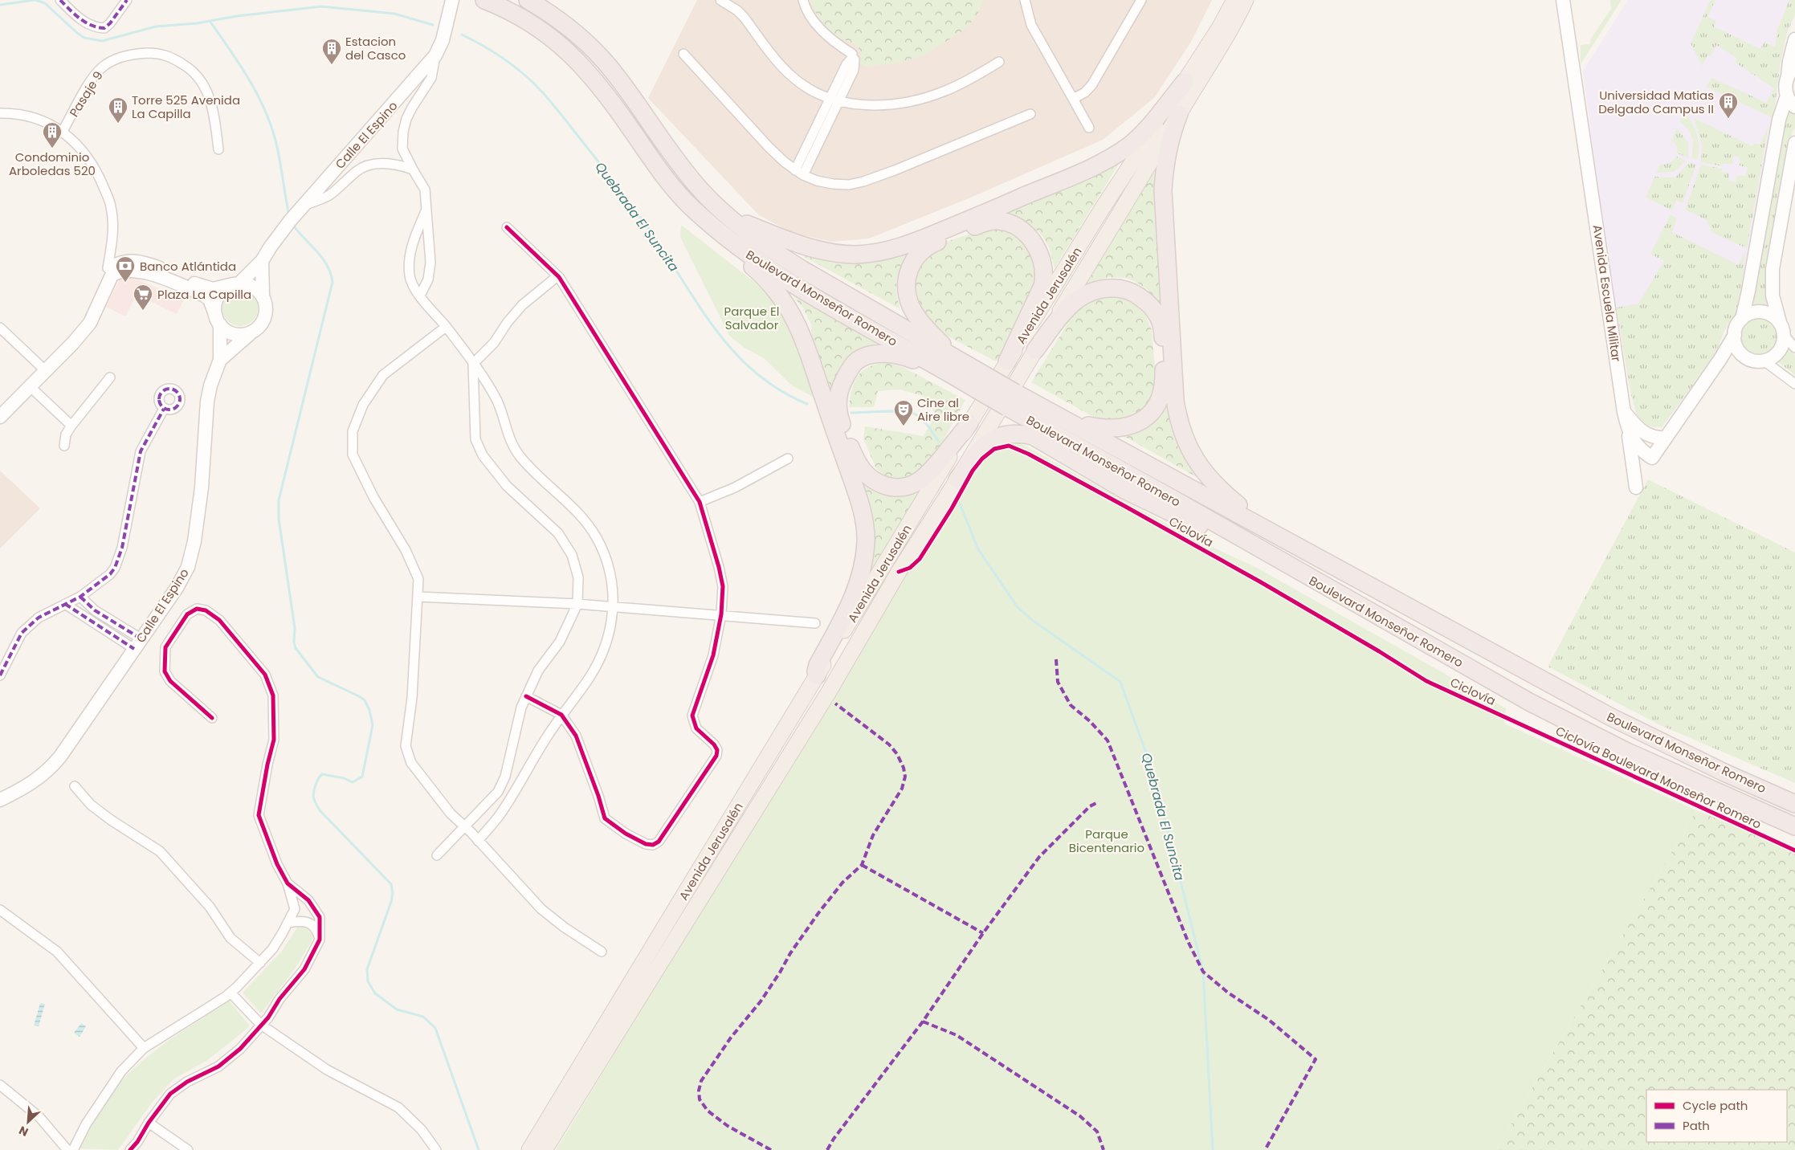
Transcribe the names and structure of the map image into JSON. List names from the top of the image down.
{
  "streets": {
    "highway": ["Boulevard Monseñor Romero"],
    "main road": ["Avenida Jerusalén"],
    "street": ["Pasaje 9", "Calle El Espino", "Avenida Escuela Militar"],
    "cycle path": ["Ciclovía"]
  },
  "water": ["Quebrada El Suncita"],
  "parks": ["Parque El Salvador", "Parque Bicentenario"],
  "places": {
    "building": [
      "Estacion del Casco",
      "Universidad Matias Delgado Campus II",
      "Torre 525 Avenida La Capilla",
      "Condominio Arboledas 520"
    ],
    "bank": ["Banco Atlántida"],
    "supermarket": ["Plaza La Capilla"],
    "theatre": ["Cine al Aire libre"]
  },
  "legend": ["Cycle path", "Path"],
  "north": "bottom left"
}
